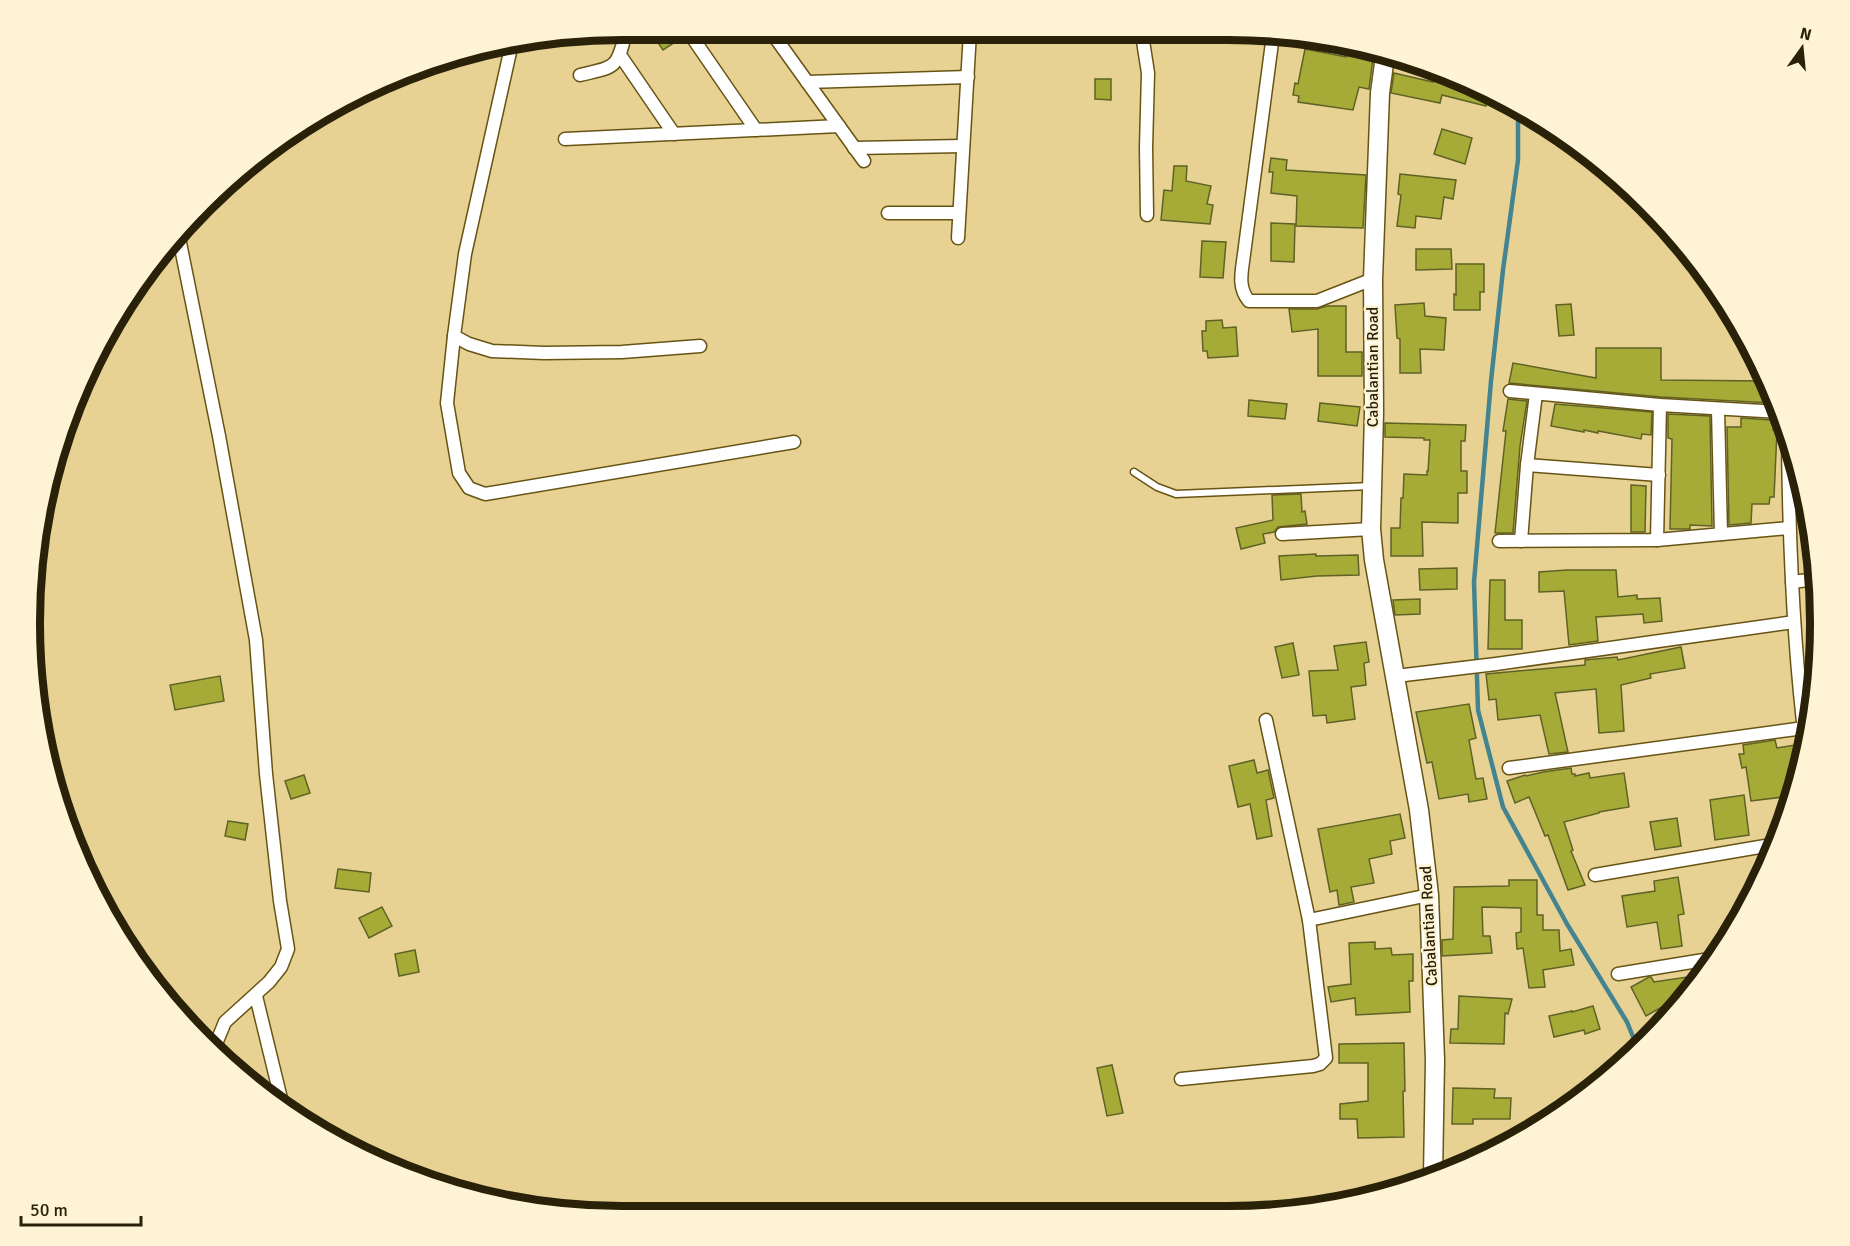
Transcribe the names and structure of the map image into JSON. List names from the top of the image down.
{
  "streets": {
    "street": ["Cabalantian Road"]
  },
  "scale_bar": "50 m",
  "north": "top"
}
